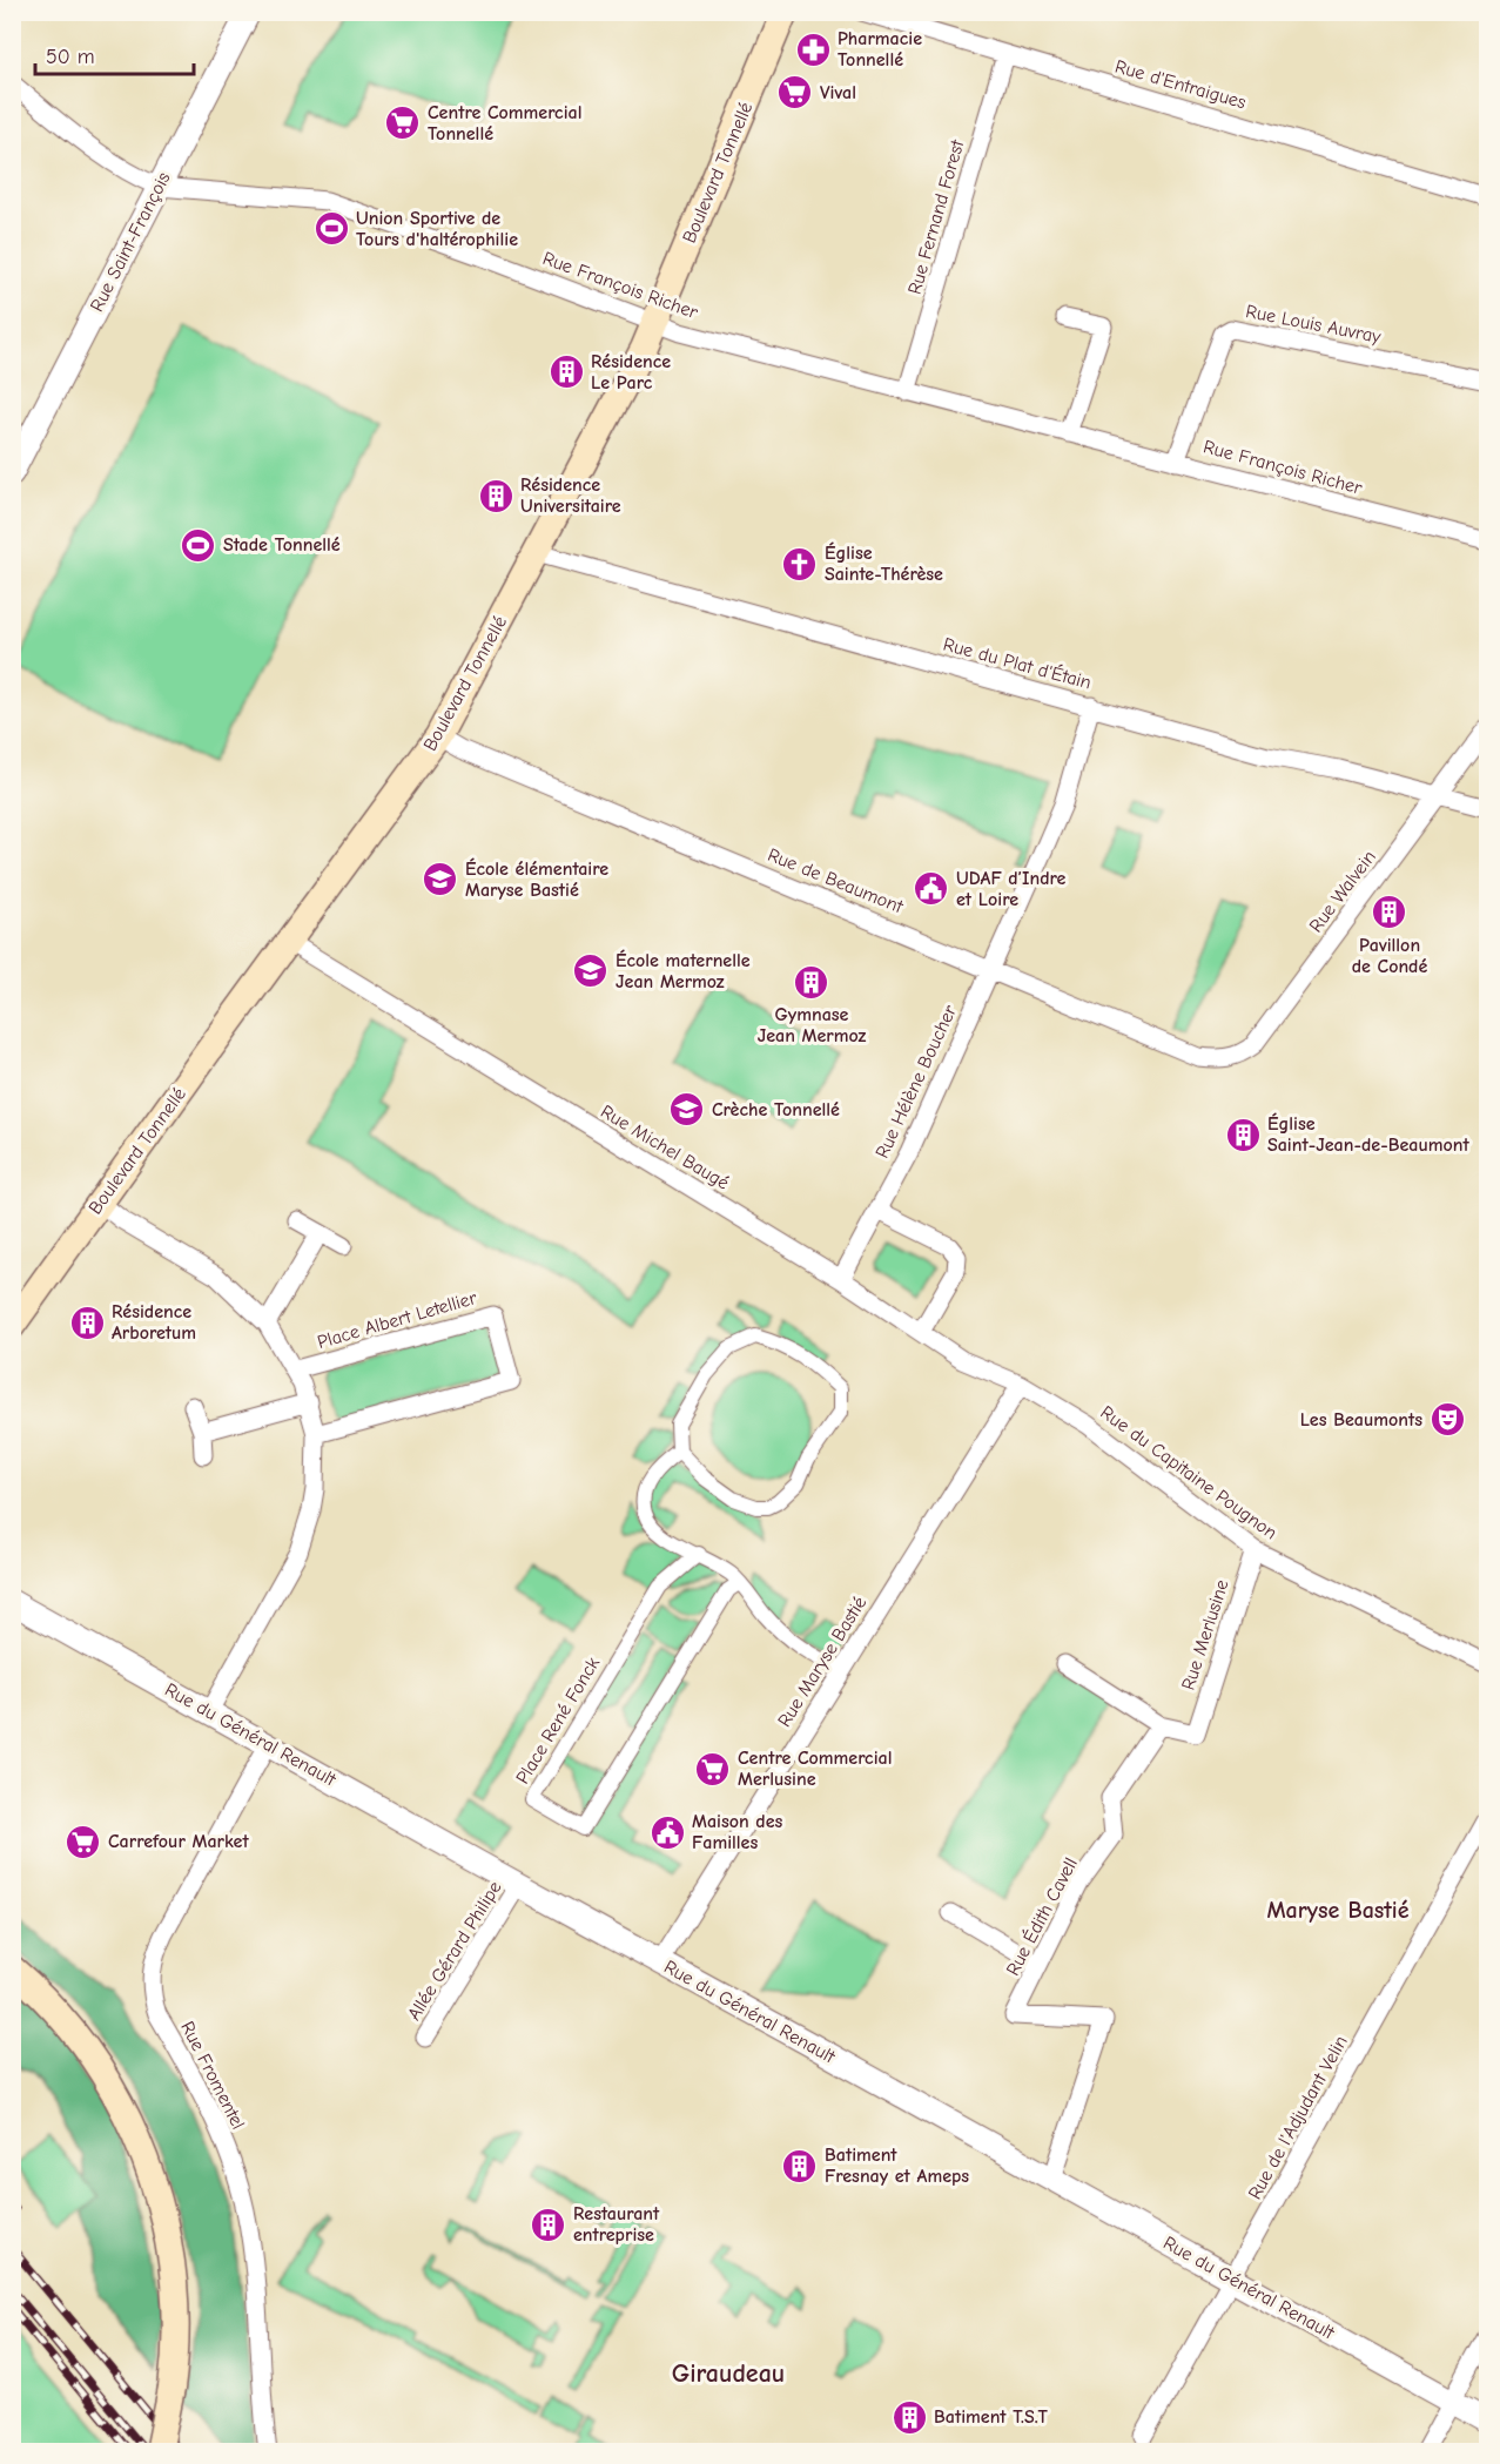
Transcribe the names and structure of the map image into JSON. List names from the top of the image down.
{
  "streets": {
    "main road": ["Boulevard Tonnellé"],
    "street": [
      "Rue d'Entraigues",
      "Rue Fernand Forest",
      "Rue Saint-François",
      "Rue François Richer",
      "Rue Louis Auvray",
      "Rue du Plat d'Étain",
      "Rue de Beaumont",
      "Rue Walvein",
      "Rue Hélène Boucher",
      "Rue Michel Baugé",
      "Place Albert Letellier",
      "Rue du Capitaine Pougnon",
      "Rue Merlusine",
      "Rue Maryse Bastié",
      "Place René Fonck",
      "Rue du Général Renault",
      "Rue Édith Cavell",
      "Allée Gérard Philipe",
      "Rue Fromentel",
      "Rue de l'Adjudant Velin"
    ]
  },
  "crossings": [
    ["Rue d'Entraigues", "Rue Fernand Forest"],
    ["Boulevard Tonnellé", "Rue François Richer"],
    ["Boulevard Tonnellé", "Rue du Plat d'Étain"],
    ["Boulevard Tonnellé", "Rue de Beaumont"],
    ["Boulevard Tonnellé", "Rue Michel Baugé"],
    ["Rue Fernand Forest", "Rue François Richer"],
    ["Rue Saint-François", "Rue François Richer"],
    ["Rue François Richer", "Rue Louis Auvray"],
    ["Rue du Plat d'Étain", "Rue Walvein"],
    ["Rue du Plat d'Étain", "Rue Hélène Boucher"],
    ["Rue de Beaumont", "Rue Walvein"],
    ["Rue de Beaumont", "Rue Hélène Boucher"],
    ["Rue Hélène Boucher", "Rue Michel Baugé"],
    ["Rue Michel Baugé", "Rue du Capitaine Pougnon"],
    ["Rue Michel Baugé", "Rue Maryse Bastié"],
    ["Rue du Capitaine Pougnon", "Rue Merlusine"],
    ["Rue du Capitaine Pougnon", "Rue Maryse Bastié"],
    ["Rue Merlusine", "Rue Édith Cavell"],
    ["Rue Maryse Bastié", "Rue du Général Renault"],
    ["Rue du Général Renault", "Rue Édith Cavell"],
    ["Rue du Général Renault", "Allée Gérard Philipe"],
    ["Rue du Général Renault", "Rue Fromentel"],
    ["Rue du Général Renault", "Rue de l'Adjudant Velin"]
  ],
  "districts": ["Maryse Bastié", "Giraudeau"],
  "places": {
    "pharmacy": ["Pharmacie Tonnellé"],
    "supermarket": [
      "Vival",
      "Centre Commercial Tonnellé",
      "Centre Commercial Merlusine",
      "Carrefour Market"
    ],
    "sports": ["Union Sportive de Tours d'haltérophilie", "Stade Tonnellé"],
    "building": [
      "Résidence Le Parc",
      "Résidence Universitaire",
      "Pavillon de Condé",
      "Gymnase Jean Mermoz",
      "Église Saint-Jean-de-Beaumont",
      "Résidence Arboretum",
      "Batiment Fresnay et Ameps",
      "Restaurant entreprise",
      "Batiment T.S.T"
    ],
    "church": ["Église Sainte-Thérèse"],
    "school or university": ["École élémentaire Maryse Bastié", "École maternelle Jean Mermoz", "Crèche Tonnellé"],
    "public building": ["UDAF d’Indre et Loire", "Maison des Familles"],
    "theatre": ["Les Beaumonts"]
  },
  "scale_bar": "50 m"
}
